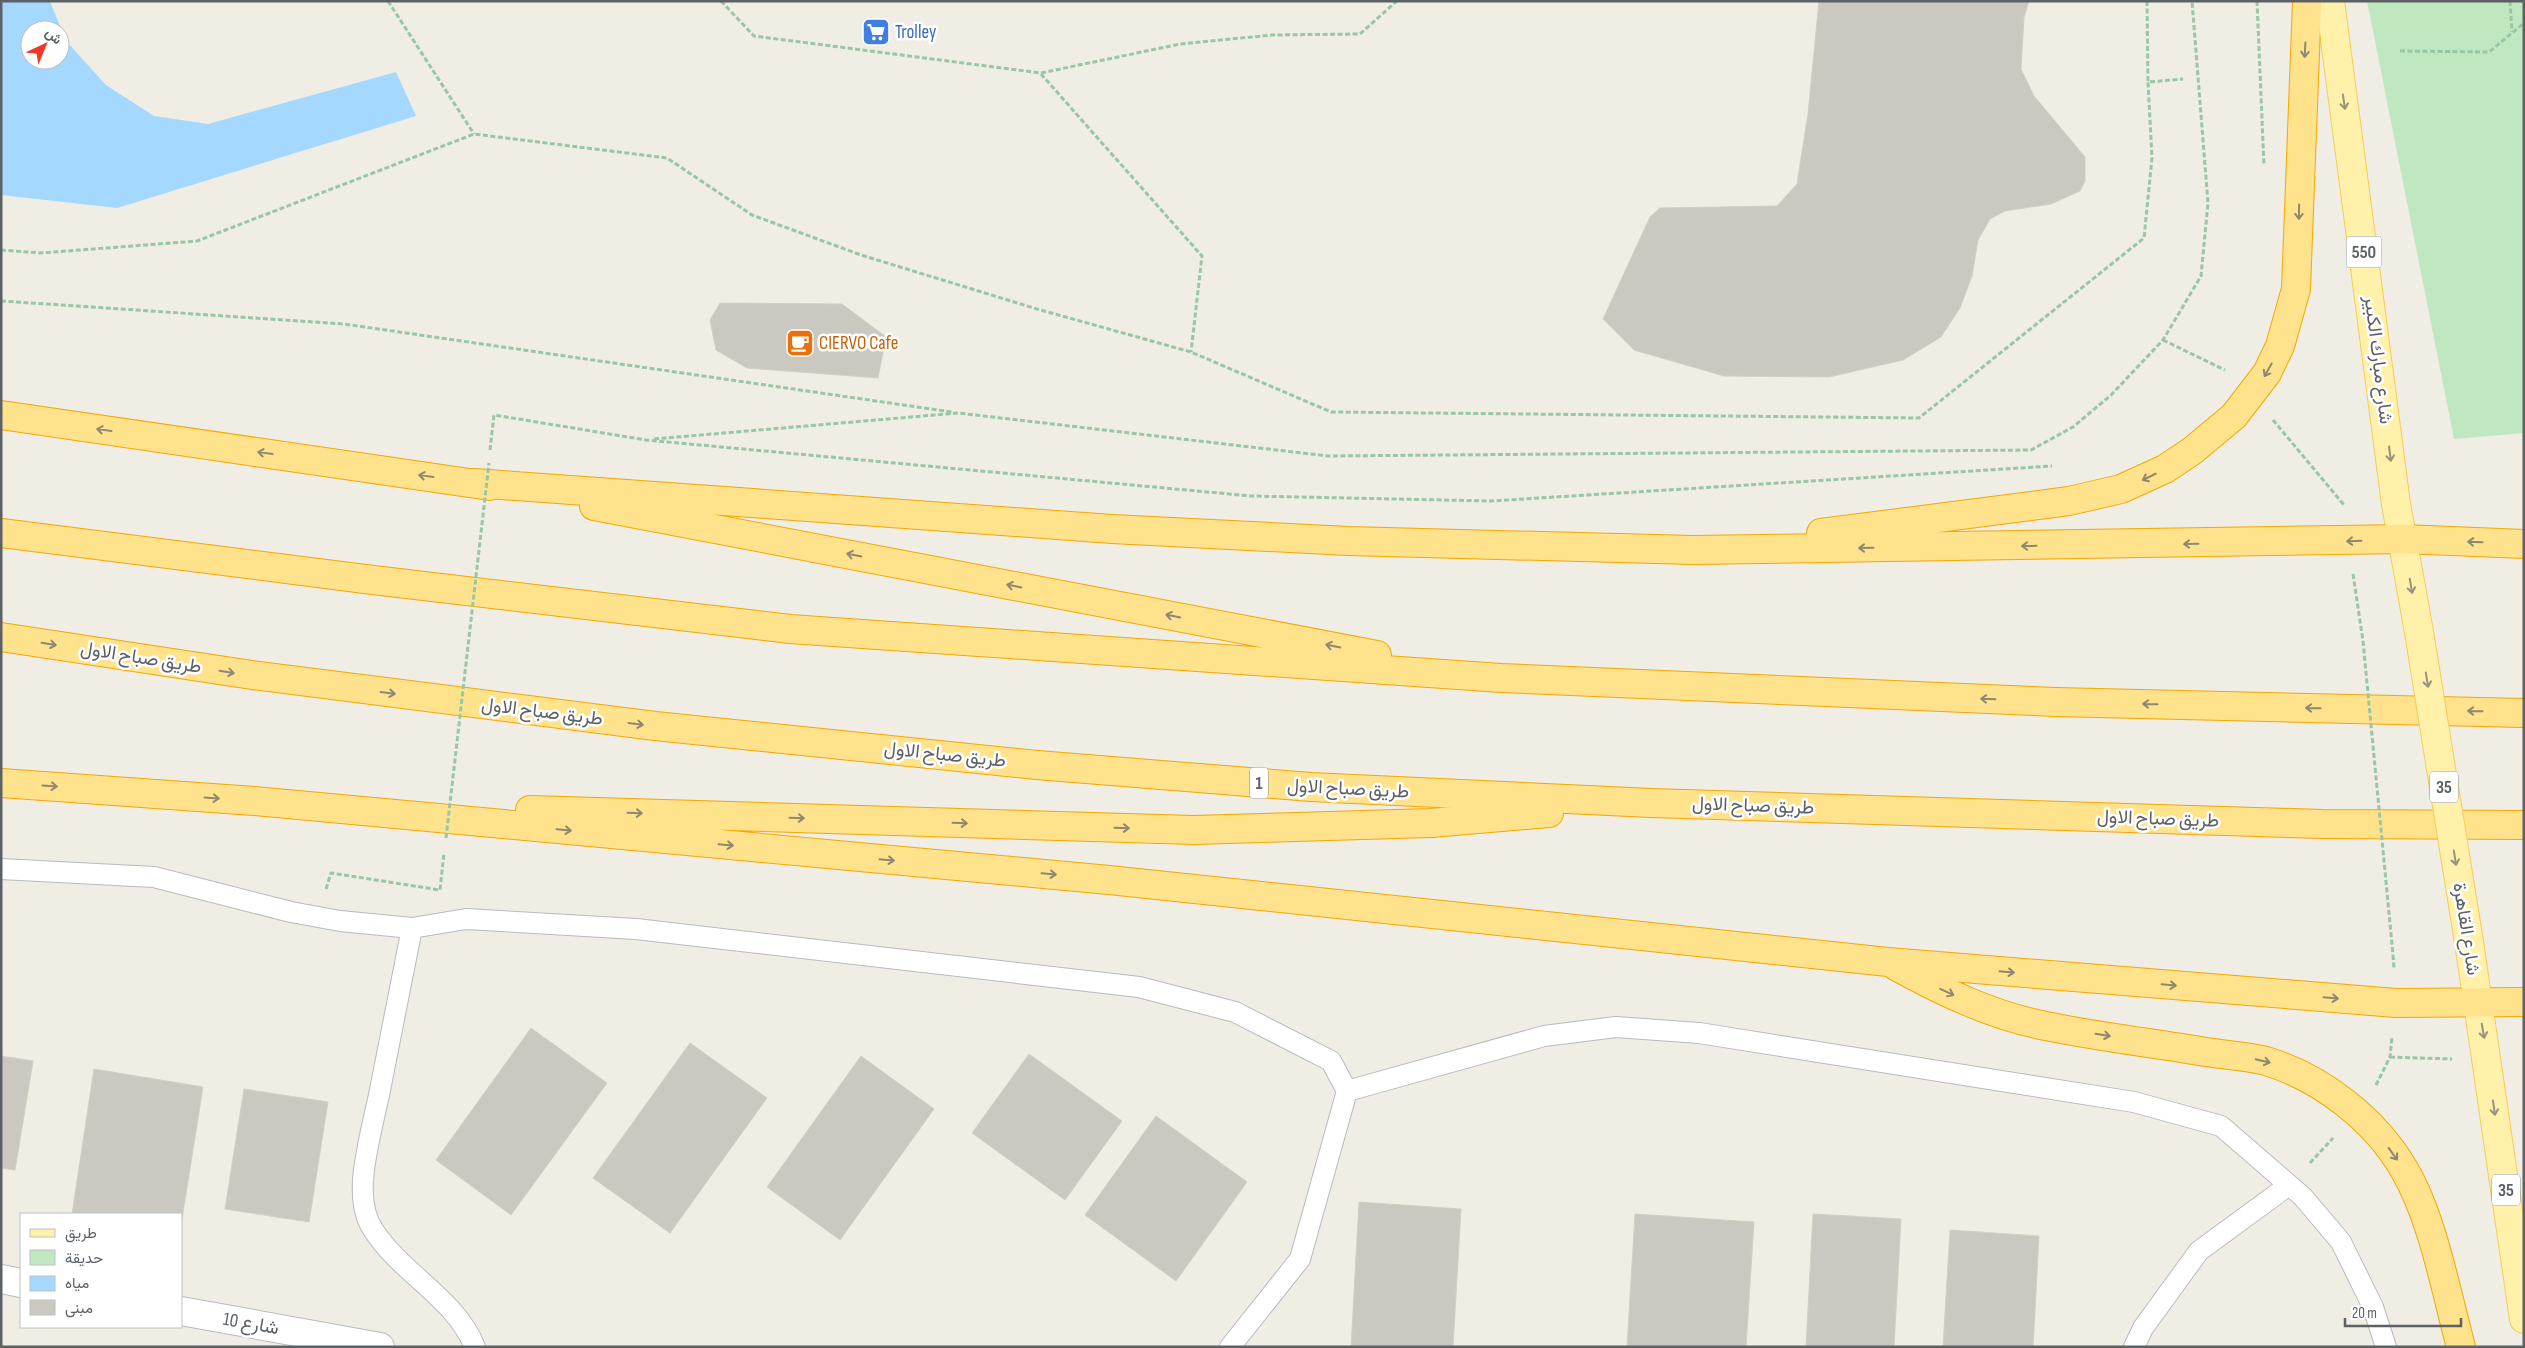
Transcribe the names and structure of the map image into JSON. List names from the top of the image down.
{
  "streets": {
    "highway": ["طريق صباح الاول", "1"],
    "main road": [
      "550",
      "شارع مبارك الكبير",
      "35",
      "شارع القاهرة"
    ],
    "street": ["شارع 10"]
  },
  "crossings": [
    ["شارع مبارك الكبير", "شارع القاهرة"]
  ],
  "one_way": ["شارع مبارك الكبير", "شارع القاهرة"],
  "places": {
    "supermarket": ["Trolley"],
    "cafe": ["CIERVO Cafe"]
  },
  "legend": [
    "طريق",
    "حديقة",
    "مياه",
    "مبنى"
  ],
  "scale_bar": "20 m",
  "north": "top right"
}
